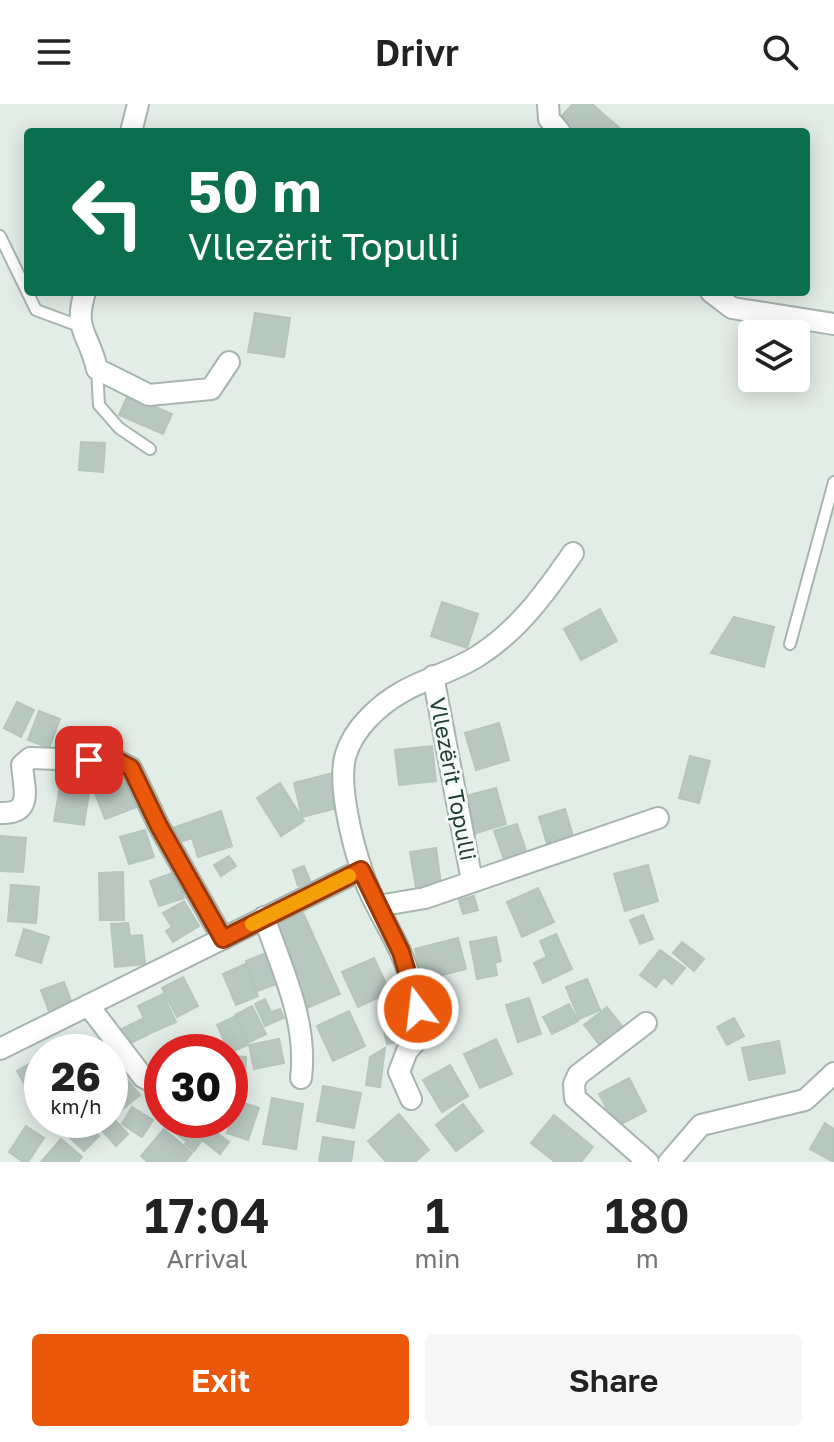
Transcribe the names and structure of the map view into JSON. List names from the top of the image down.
{
  "streets": {
    "street": ["Vllezërit Topulli"]
  },
  "page": {
    "header": "Drivr",
    "turn": ["50 m", "Vllezërit Topulli"],
    "speed": "26 km/h",
    "limit": "30",
    "eta": [
      "17:04",
      "Arrival",
      "1",
      "min",
      "180",
      "m"
    ],
    "buttons": ["Exit", "Share"]
  }
}
